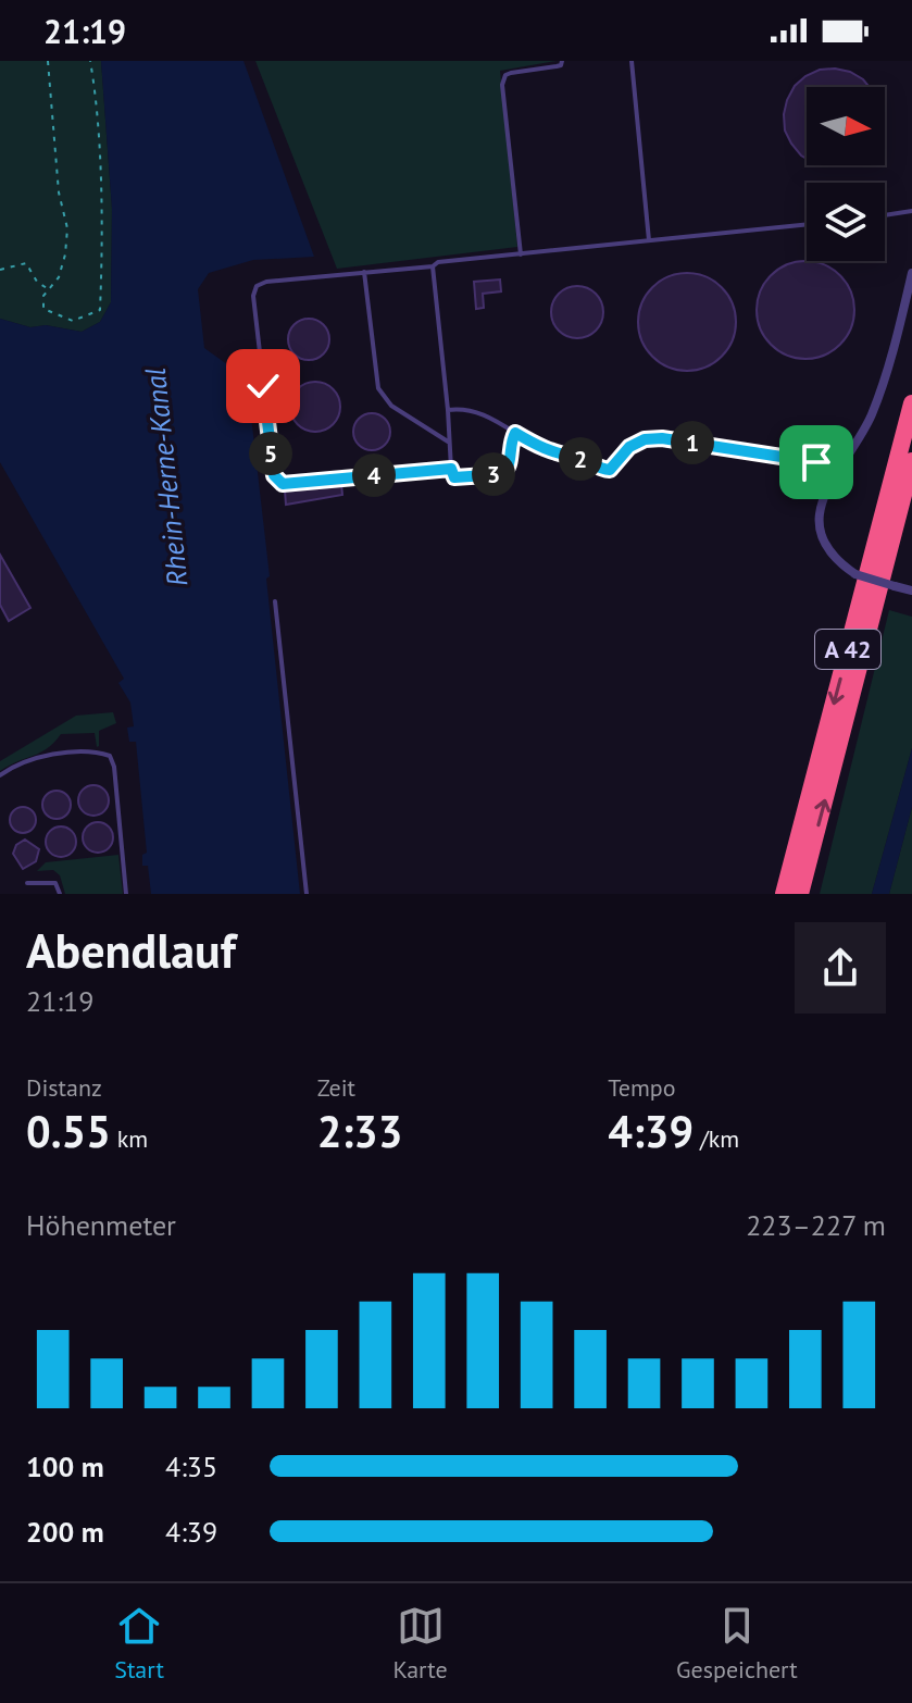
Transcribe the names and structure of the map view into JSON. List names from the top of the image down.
{
  "streets": {
    "highway": ["A 42"]
  },
  "water": ["Rhein-Herne-Kanal"],
  "north": "right",
  "page": {
    "status": "21:19",
    "pins": [
      "1",
      "5",
      "2",
      "3",
      "4"
    ],
    "heading": ["Abendlauf", "21:19"],
    "stats": [
      ["Distanz", "0.55 km"],
      ["Zeit", "2:33"],
      ["Tempo", "4:39 /km"]
    ],
    "chart": ["Höhenmeter", "223–227 m"],
    "list": [
      {
        "name": "100 m",
        "note": "4:35"
      },
      {
        "name": "200 m",
        "note": "4:39"
      }
    ],
    "tabs": ["Start", "Karte", "Gespeichert"]
  }
}
